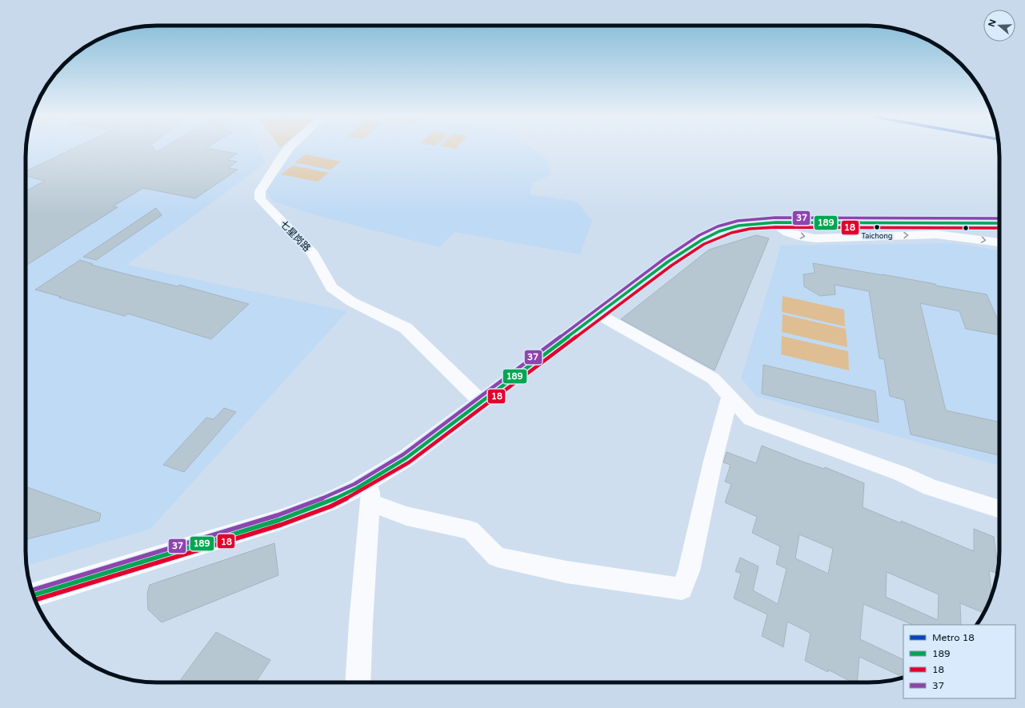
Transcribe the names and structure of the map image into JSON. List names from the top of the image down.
{
  "streets": {
    "street": ["七星岗路"]
  },
  "places": ["Taichong"],
  "lines": ["transit line 37", "transit line 189", "transit line 18"],
  "legend": [
    "Metro 18",
    "189",
    "18",
    "37"
  ],
  "north": "left"
}
